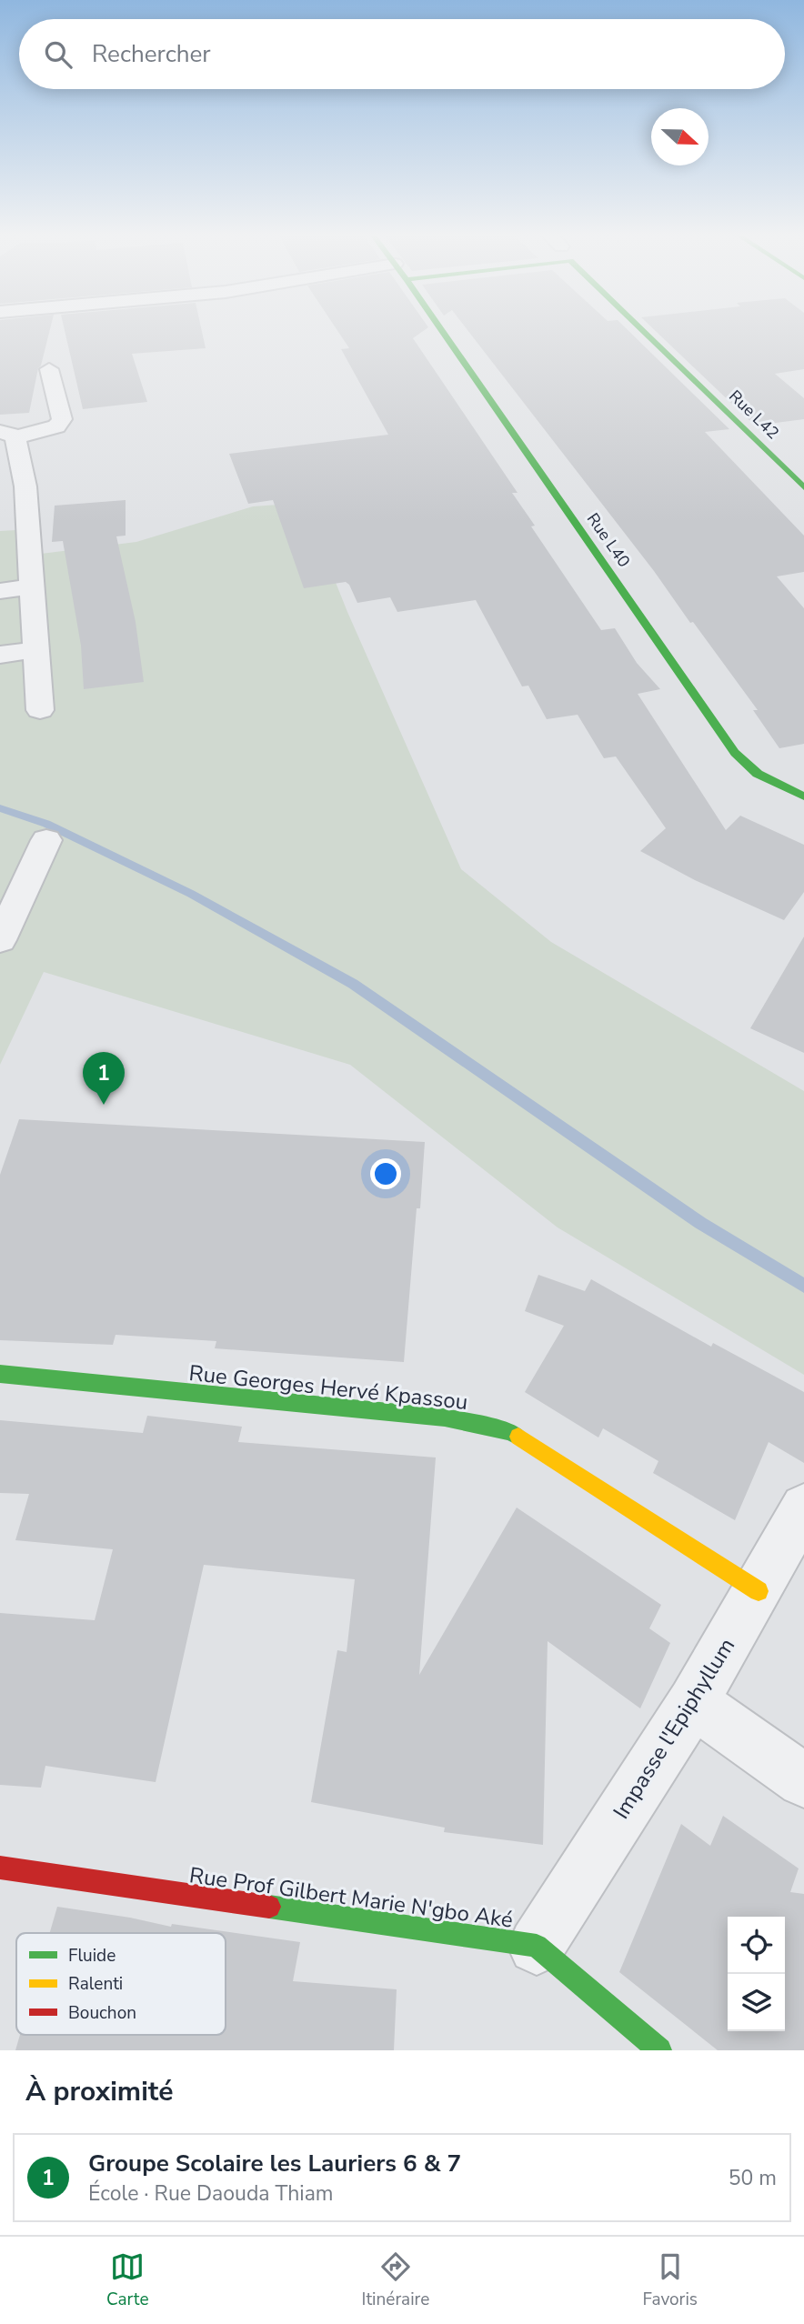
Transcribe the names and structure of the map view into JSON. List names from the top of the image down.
{
  "streets": {
    "street": [
      "Rue L42",
      "Rue L40",
      "Rue Georges Hervé Kpassou",
      "Impasse l'Epiphyllum",
      "Rue Prof Gilbert Marie N'gbo Aké"
    ]
  },
  "crossings": [
    ["Rue Georges Hervé Kpassou", "Impasse l'Epiphyllum"],
    ["Impasse l'Epiphyllum", "Rue Prof Gilbert Marie N'gbo Aké"]
  ],
  "legend": ["Fluide", "Ralenti", "Bouchon"],
  "north": "right",
  "page": {
    "search": "Rechercher",
    "pins": "1",
    "heading": "À proximité",
    "list": [
      {
        "mark": "1",
        "name": "Groupe Scolaire les Lauriers 6 & 7",
        "note": "École · Rue Daouda Thiam",
        "value": "50 m"
      }
    ],
    "nav": ["Carte", "Itinéraire", "Favoris"]
  }
}
